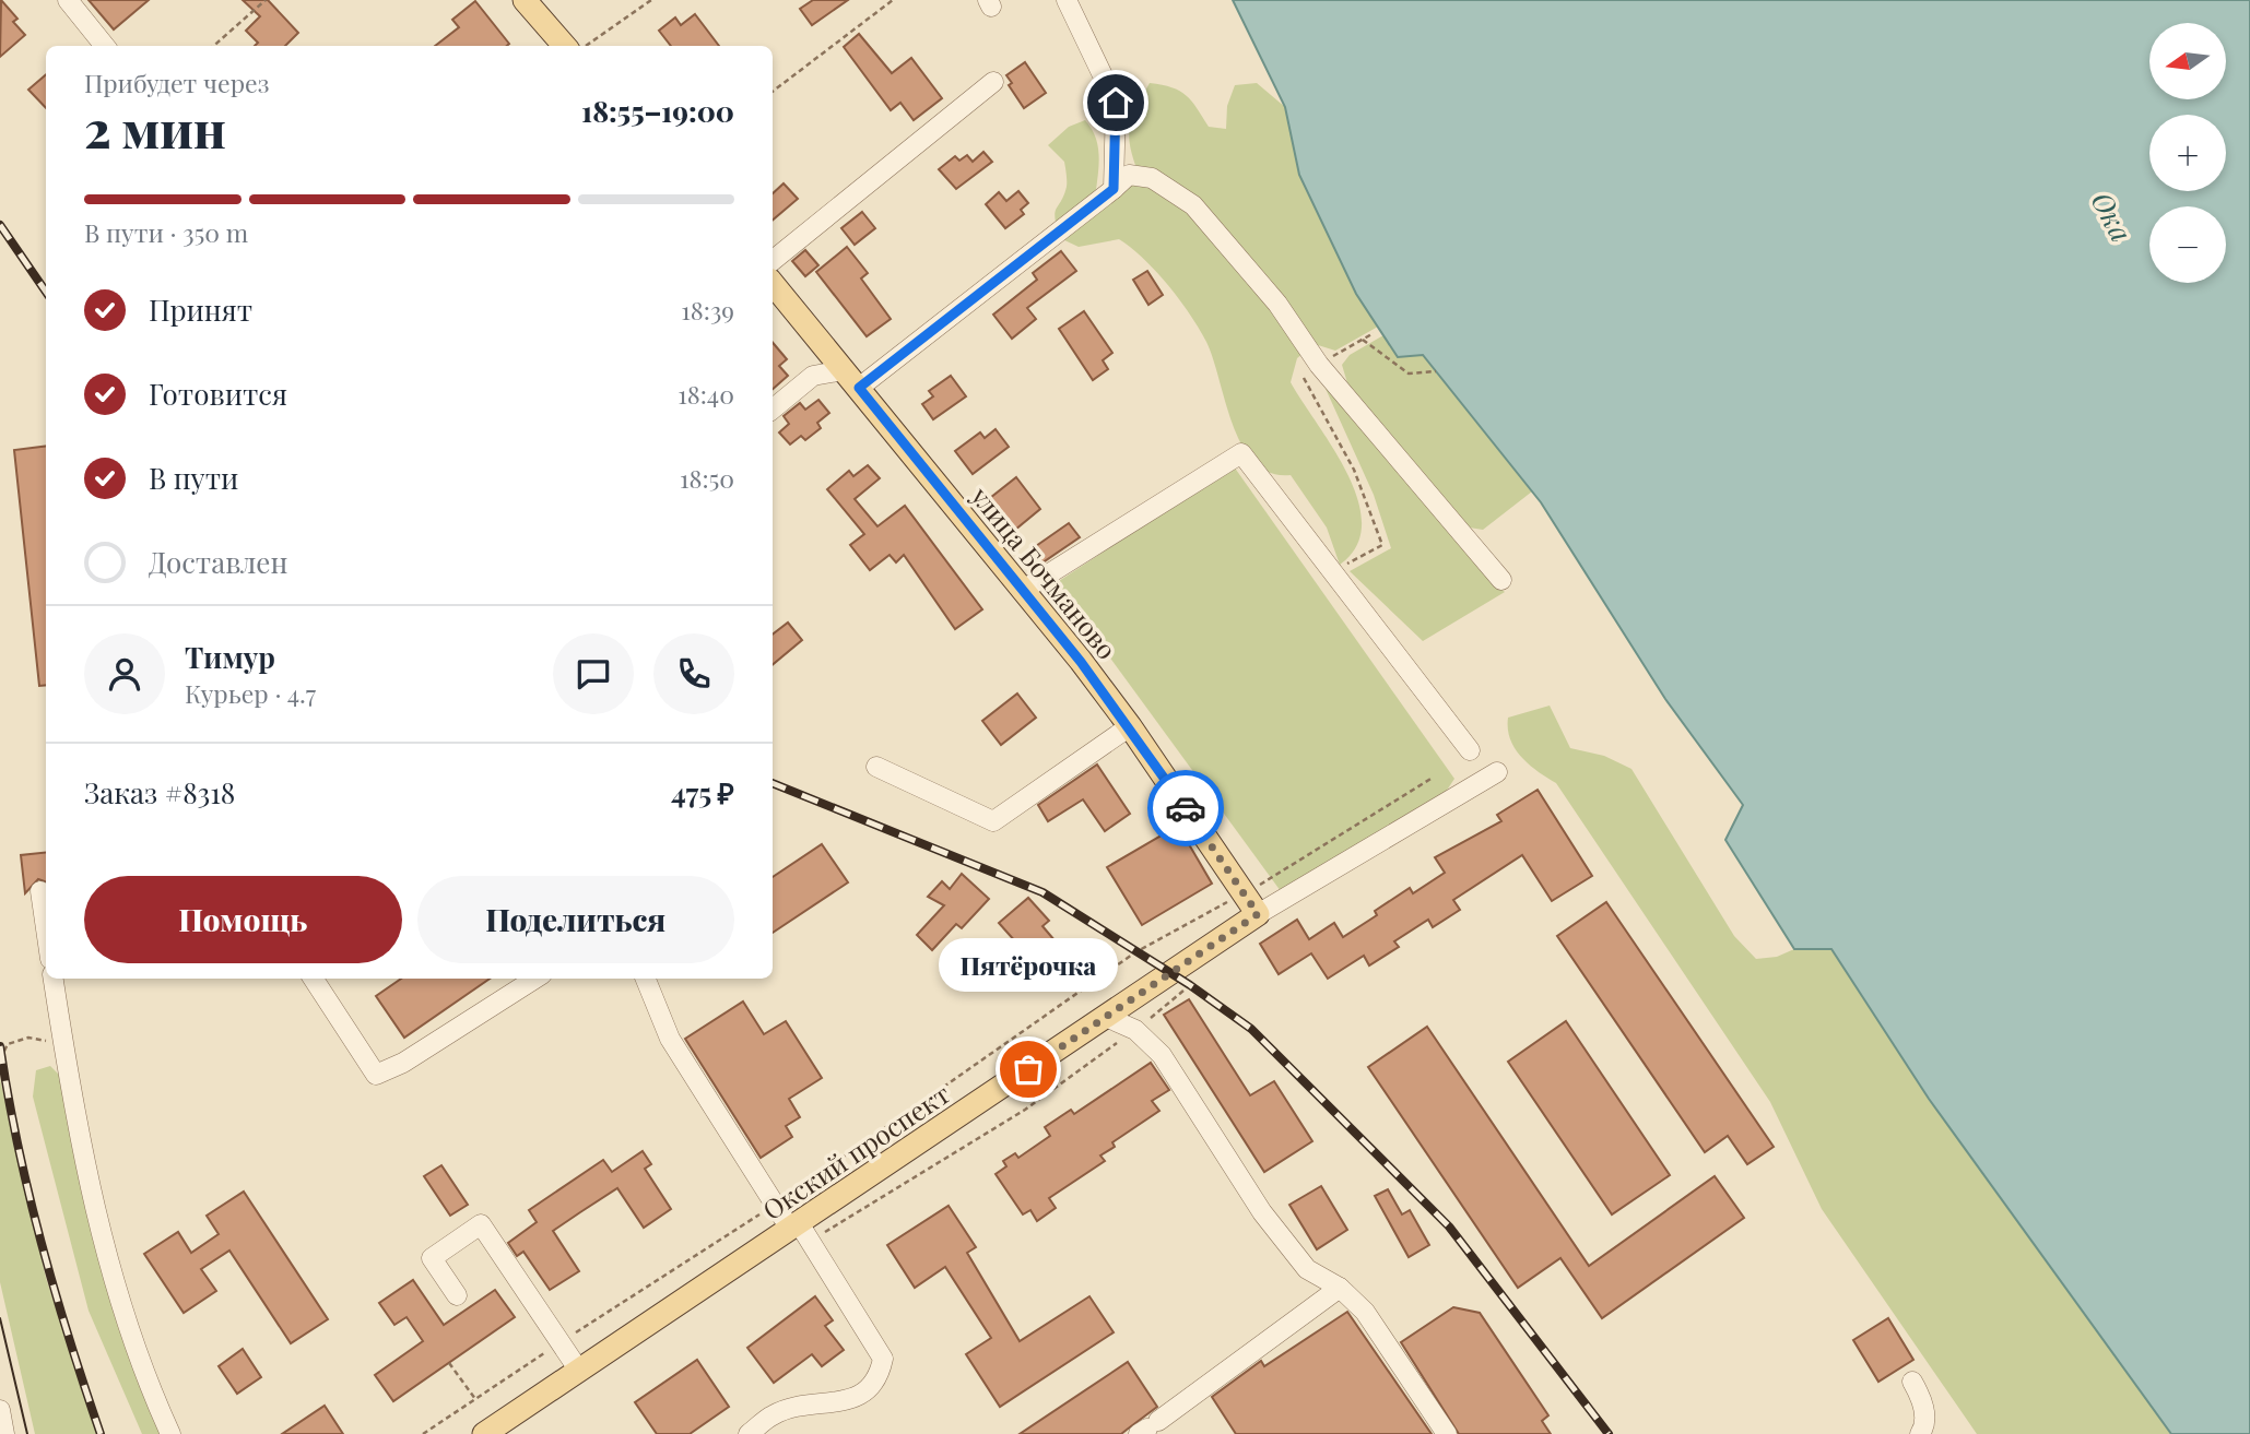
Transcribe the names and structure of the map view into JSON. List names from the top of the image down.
{
  "streets": {
    "main road": ["улица Бочманово", "Окский проспект"]
  },
  "crossings": [
    ["улица Бочманово", "Окский проспект"]
  ],
  "water": ["Ока"],
  "places": ["Пятёрочка"],
  "north": "left",
  "page": {
    "map_buttons": ["+", "−"],
    "heading": ["2 мин", "Прибудет через", "18:55–19:00"],
    "panel": [
      "Тимур",
      "Курьер · 4.7",
      "Заказ #8318",
      "475 ₽"
    ],
    "bar": "В пути · 350 m",
    "list": [
      ["Принят", "18:39"],
      ["Готовится", "18:40"],
      ["В пути", "18:50"],
      "Доставлен"
    ],
    "buttons": ["Помощь", "Поделиться"],
    "bubble": "Пятёрочка"
  }
}
